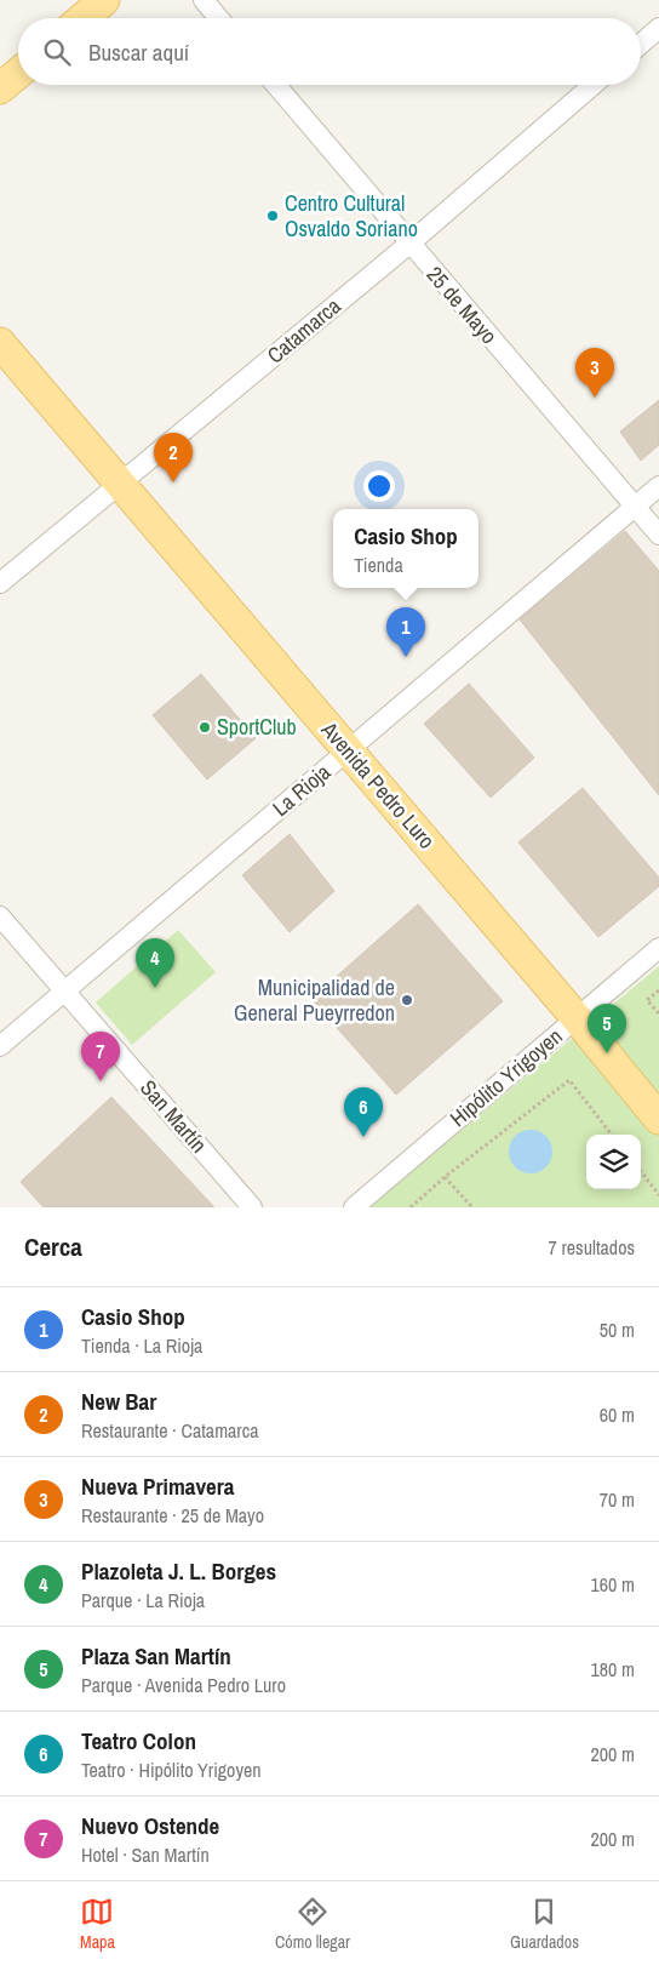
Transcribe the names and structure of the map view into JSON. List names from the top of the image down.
{
  "streets": {
    "main road": ["Avenida Pedro Luro"],
    "street": [
      "25 de Mayo",
      "Catamarca",
      "La Rioja",
      "Hipólito Yrigoyen",
      "San Martín"
    ]
  },
  "crossings": [
    ["25 de Mayo", "Catamarca"],
    ["25 de Mayo", "La Rioja"],
    ["Catamarca", "Avenida Pedro Luro"],
    ["Avenida Pedro Luro", "La Rioja"],
    ["Avenida Pedro Luro", "Hipólito Yrigoyen"],
    ["La Rioja", "San Martín"]
  ],
  "places": ["Centro Cultural Osvaldo Soriano", "SportClub", "Municipalidad de General Pueyrredon"],
  "page": {
    "search": "Buscar aquí",
    "pins": [
      "3",
      "2",
      "1",
      "4",
      "5",
      "7",
      "6"
    ],
    "popup": ["Casio Shop", "Tienda"],
    "heading": ["Cerca", "7 resultados"],
    "list": [
      {
        "mark": "1",
        "name": "Casio Shop",
        "note": "Tienda · La Rioja",
        "value": "50 m"
      },
      {
        "mark": "2",
        "name": "New Bar",
        "note": "Restaurante · Catamarca",
        "value": "60 m"
      },
      {
        "mark": "3",
        "name": "Nueva Primavera",
        "note": "Restaurante · 25 de Mayo",
        "value": "70 m"
      },
      {
        "mark": "4",
        "name": "Plazoleta J. L. Borges",
        "note": "Parque · La Rioja",
        "value": "160 m"
      },
      {
        "mark": "5",
        "name": "Plaza San Martín",
        "note": "Parque · Avenida Pedro Luro",
        "value": "180 m"
      },
      {
        "mark": "6",
        "name": "Teatro Colon",
        "note": "Teatro · Hipólito Yrigoyen",
        "value": "200 m"
      },
      {
        "mark": "7",
        "name": "Nuevo Ostende",
        "note": "Hotel · San Martín",
        "value": "200 m"
      }
    ],
    "nav": ["Mapa", "Cómo llegar", "Guardados"]
  }
}
